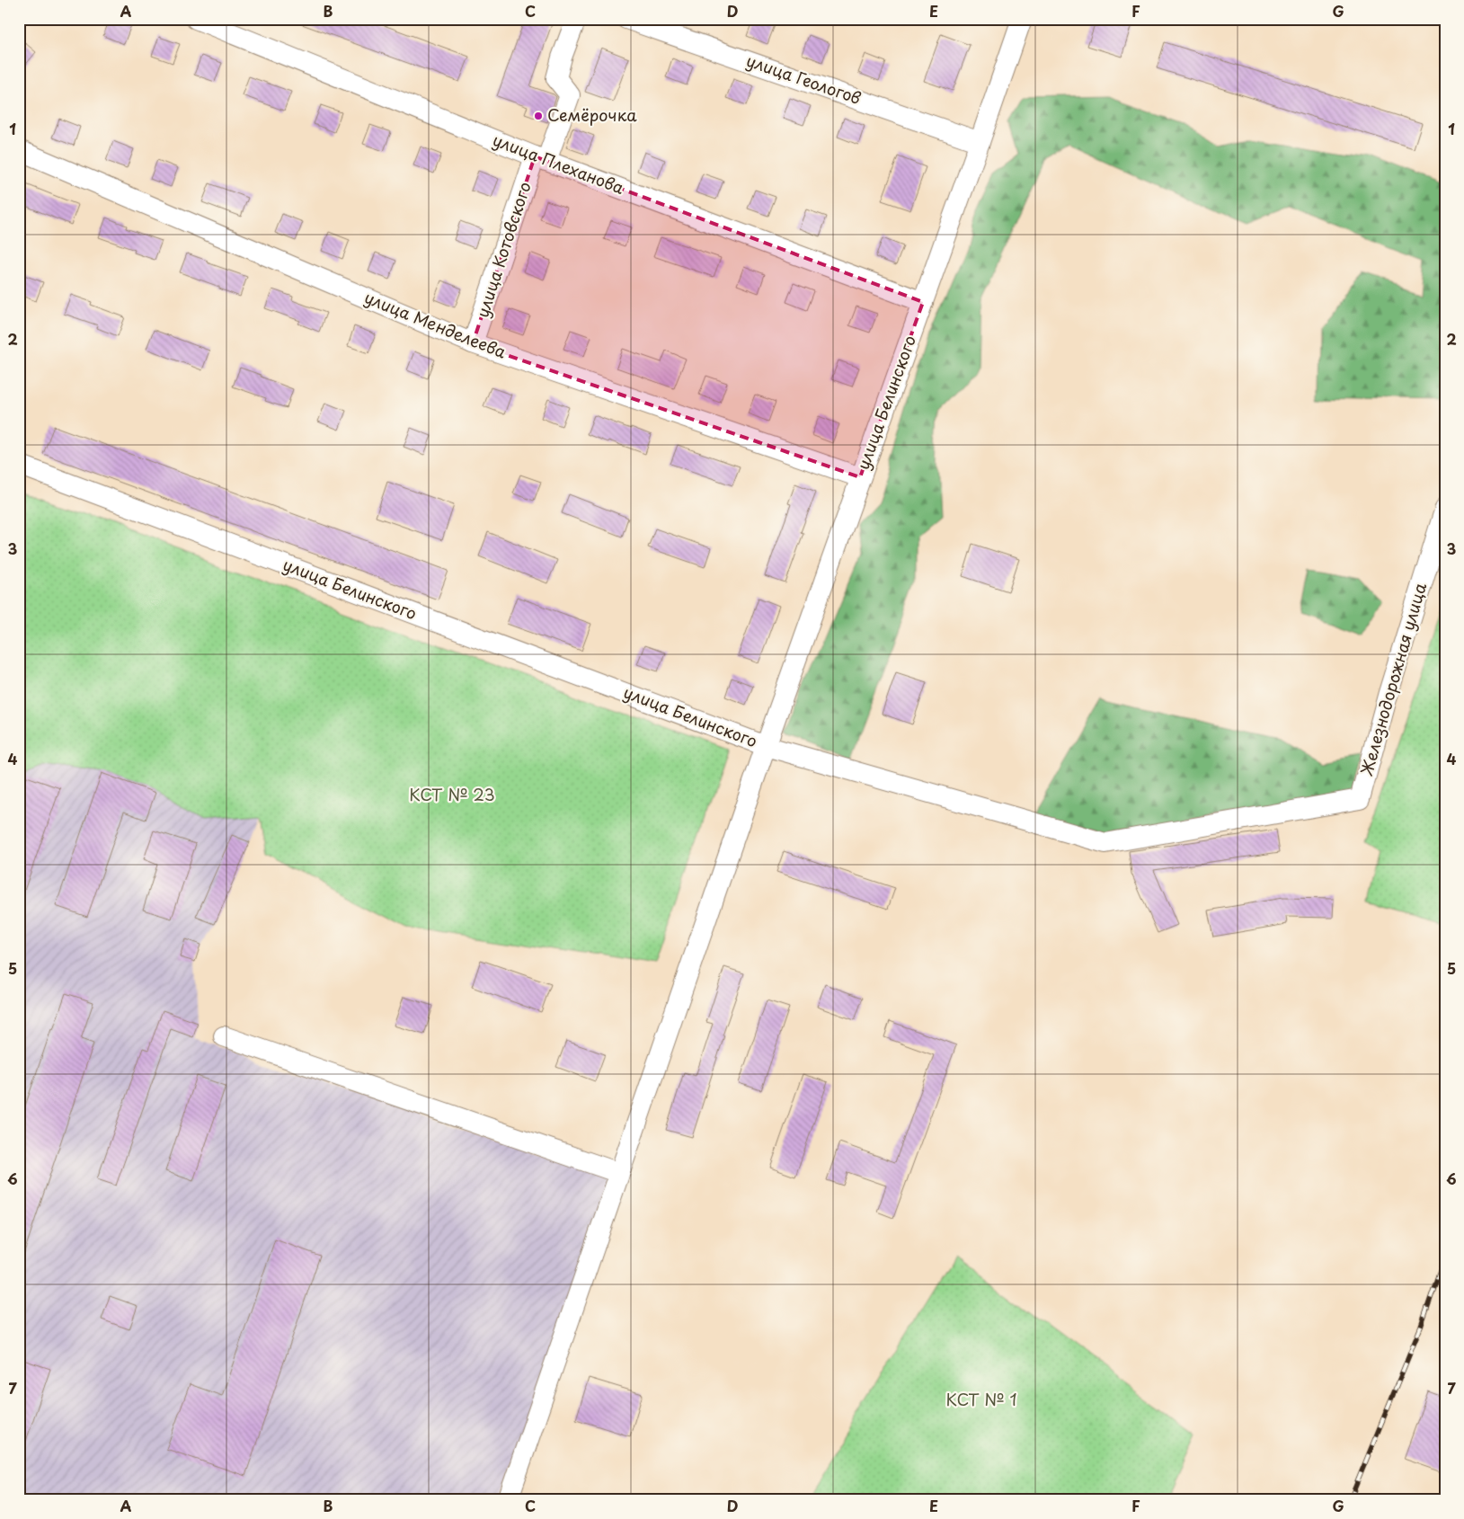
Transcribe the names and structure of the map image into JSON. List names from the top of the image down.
{
  "streets": {
    "street": [
      "улица Геологов",
      "улица Плеханова",
      "улица Котовского",
      "улица Менделеева",
      "улица Белинского",
      "Железнодорожная улица"
    ]
  },
  "crossings": [
    ["улица Геологов", "улица Белинского"],
    ["улица Плеханова", "улица Котовского"],
    ["улица Плеханова", "улица Белинского"],
    ["улица Котовского", "улица Менделеева"],
    ["улица Менделеева", "улица Белинского"],
    ["улица Белинского", "Железнодорожная улица"]
  ],
  "parks": ["КСТ № 23", "КСТ № 1"],
  "places": ["Семёрочка"],
  "grid": {
    "columns": [
      "A",
      "B",
      "C",
      "D",
      "E",
      "F",
      "G"
    ],
    "rows": [
      "1",
      "2",
      "3",
      "4",
      "5",
      "6",
      "7"
    ]
  }
}
